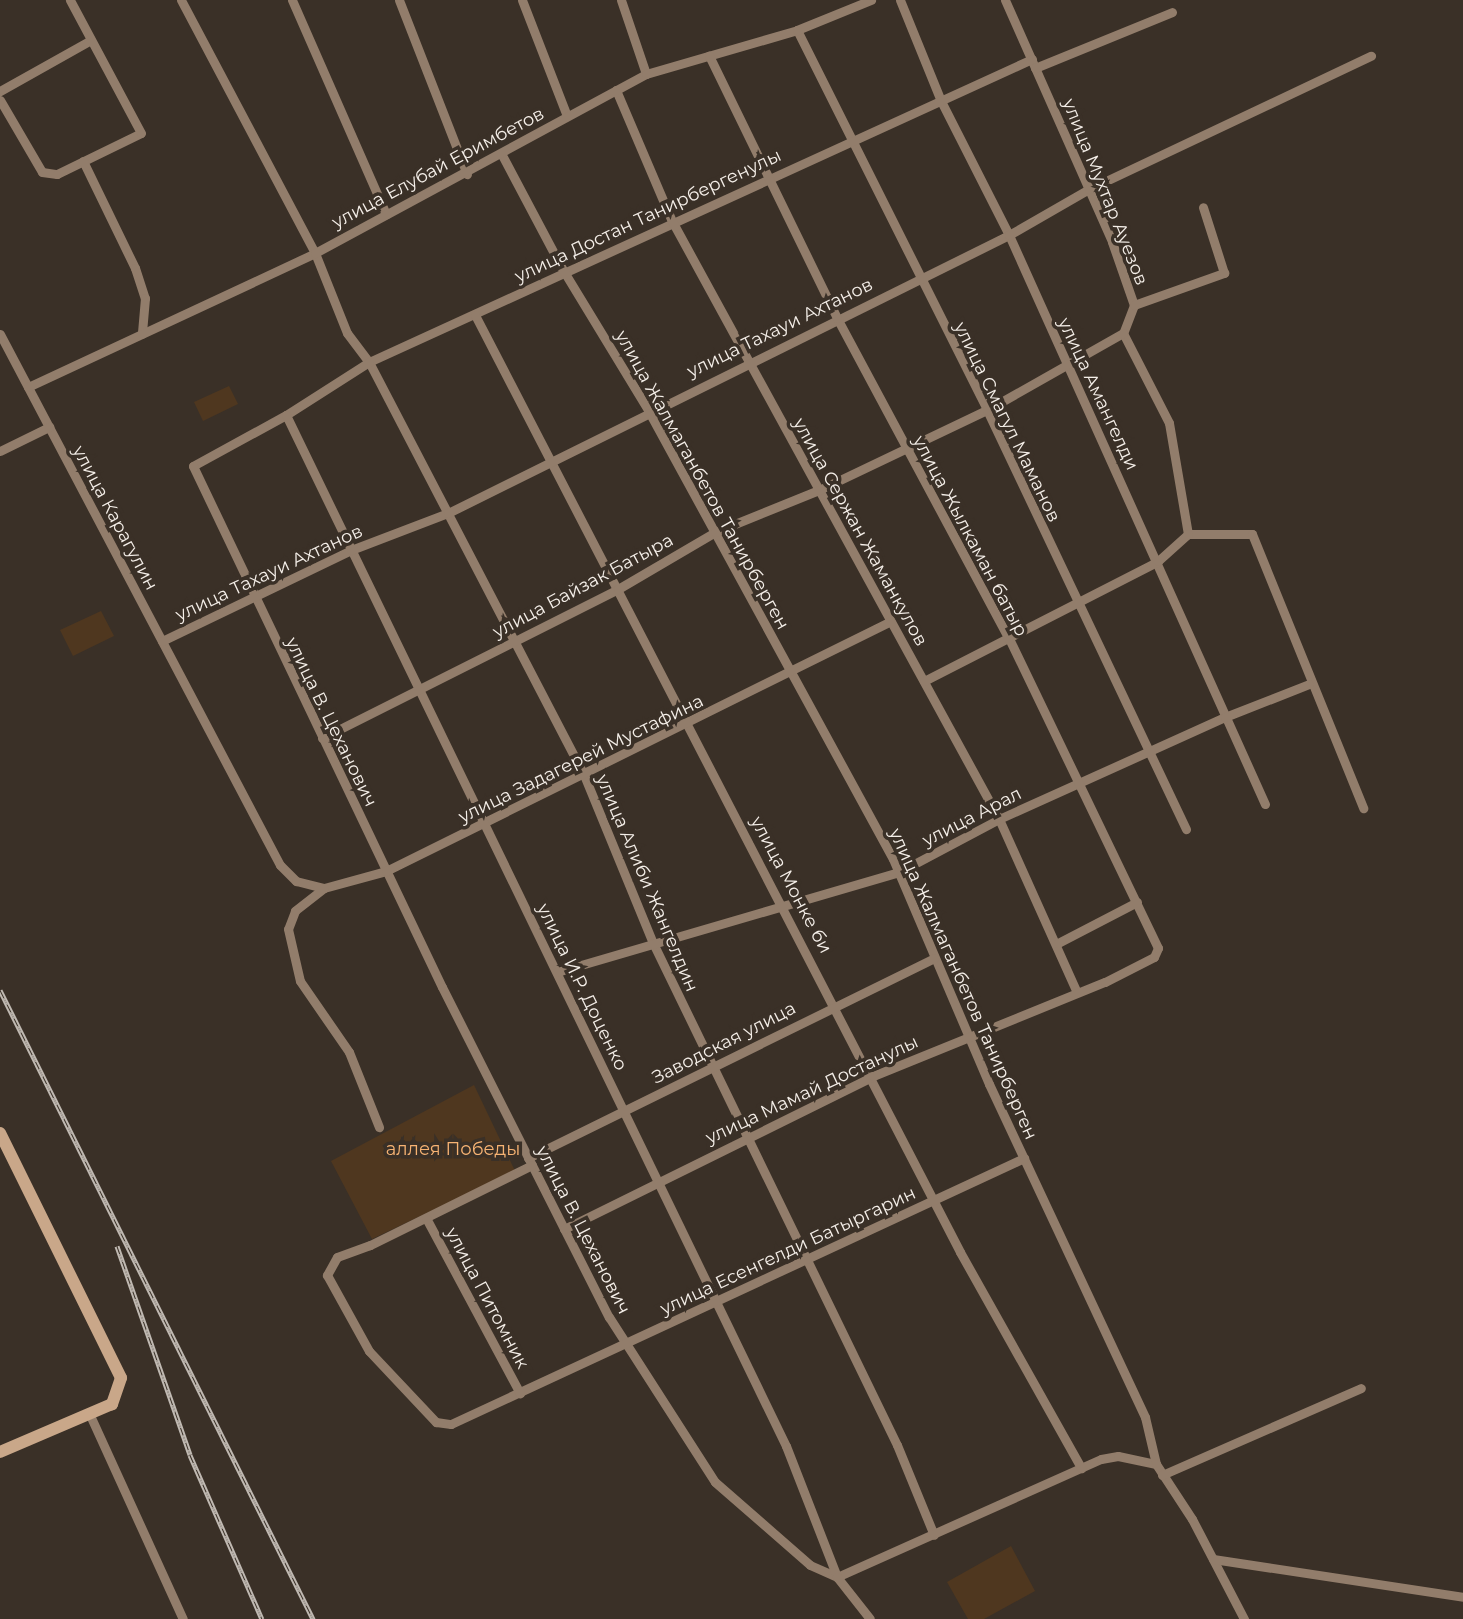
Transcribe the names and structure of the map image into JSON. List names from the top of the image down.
{
  "streets": {
    "street": [
      "улица Елубай Еримбетов",
      "улица Мухтар Ауезов",
      "улица Достан Танирбергенулы",
      "улица Тахауи Ахтанов",
      "улица Амангелди",
      "улица Смагул Маманов",
      "улица Жалмаганбетов Танирберген",
      "улица Карагулин",
      "улица Сержан Жаманкулов",
      "улица Жылкаман батыр",
      "улица Байзак Батыра",
      "улица В. Цеханович",
      "улица Задагерей Мустафина",
      "улица Арал",
      "улица Алиби Жангелдин",
      "улица Монке би",
      "улица И.Р. Доценко",
      "Заводская улица",
      "улица Мамай Достанулы",
      "улица Есенгелди Батыргарин",
      "улица Питомник"
    ]
  },
  "crossings": [
    ["улица Елубай Еримбетов", "улица Смагул Маманов"],
    ["улица Елубай Еримбетов", "улица Жалмаганбетов Танирберген"],
    ["улица Елубай Еримбетов", "улица Карагулин"],
    ["улица Елубай Еримбетов", "улица Сержан Жаманкулов"],
    ["улица Елубай Еримбетов", "улица Жылкаман батыр"],
    ["улица Елубай Еримбетов", "улица Алиби Жангелдин"],
    ["улица Мухтар Ауезов", "улица Достан Танирбергенулы"],
    ["улица Мухтар Ауезов", "улица Тахауи Ахтанов"],
    ["улица Мухтар Ауезов", "улица Байзак Батыра"],
    ["улица Достан Танирбергенулы", "улица Амангелди"],
    ["улица Достан Танирбергенулы", "улица Смагул Маманов"],
    ["улица Достан Танирбергенулы", "улица Жалмаганбетов Танирберген"],
    ["улица Достан Танирбергенулы", "улица Сержан Жаманкулов"],
    ["улица Достан Танирбергенулы", "улица Жылкаман батыр"],
    ["улица Достан Танирбергенулы", "улица В. Цеханович"],
    ["улица Достан Танирбергенулы", "улица Алиби Жангелдин"],
    ["улица Достан Танирбергенулы", "улица Монке би"],
    ["улица Достан Танирбергенулы", "улица И.Р. Доценко"],
    ["улица Тахауи Ахтанов", "улица Амангелди"],
    ["улица Тахауи Ахтанов", "улица Смагул Маманов"],
    ["улица Тахауи Ахтанов", "улица Жалмаганбетов Танирберген"],
    ["улица Тахауи Ахтанов", "улица Карагулин"],
    ["улица Тахауи Ахтанов", "улица Сержан Жаманкулов"],
    ["улица Тахауи Ахтанов", "улица Жылкаман батыр"],
    ["улица Тахауи Ахтанов", "улица В. Цеханович"],
    ["улица Тахауи Ахтанов", "улица Алиби Жангелдин"],
    ["улица Тахауи Ахтанов", "улица Монке би"],
    ["улица Тахауи Ахтанов", "улица И.Р. Доценко"],
    ["улица Амангелди", "улица Байзак Батыра"],
    ["улица Амангелди", "улица Арал"],
    ["улица Смагул Маманов", "улица Байзак Батыра"],
    ["улица Смагул Маманов", "улица Арал"],
    ["улица Жалмаганбетов Танирберген", "улица Байзак Батыра"],
    ["улица Жалмаганбетов Танирберген", "улица Задагерей Мустафина"],
    ["улица Жалмаганбетов Танирберген", "улица Арал"],
    ["улица Жалмаганбетов Танирберген", "Заводская улица"],
    ["улица Жалмаганбетов Танирберген", "улица Мамай Достанулы"],
    ["улица Жалмаганбетов Танирберген", "улица Есенгелди Батыргарин"],
    ["улица Карагулин", "улица Задагерей Мустафина"],
    ["улица Сержан Жаманкулов", "улица Жылкаман батыр"],
    ["улица Сержан Жаманкулов", "улица Байзак Батыра"],
    ["улица Сержан Жаманкулов", "улица Задагерей Мустафина"],
    ["улица Сержан Жаманкулов", "улица Арал"],
    ["улица Сержан Жаманкулов", "улица Мамай Достанулы"],
    ["улица Жылкаман батыр", "улица Байзак Батыра"],
    ["улица Жылкаман батыр", "улица Арал"],
    ["улица Жылкаман батыр", "улица Мамай Достанулы"],
    ["улица Байзак Батыра", "улица В. Цеханович"],
    ["улица Байзак Батыра", "улица Алиби Жангелдин"],
    ["улица Байзак Батыра", "улица Монке би"],
    ["улица Байзак Батыра", "улица И.Р. Доценко"],
    ["улица В. Цеханович", "улица Задагерей Мустафина"],
    ["улица В. Цеханович", "улица И.Р. Доценко"],
    ["улица В. Цеханович", "Заводская улица"],
    ["улица В. Цеханович", "улица Мамай Достанулы"],
    ["улица В. Цеханович", "улица Есенгелди Батыргарин"],
    ["улица Задагерей Мустафина", "улица Алиби Жангелдин"],
    ["улица Задагерей Мустафина", "улица Монке би"],
    ["улица Задагерей Мустафина", "улица И.Р. Доценко"],
    ["улица Арал", "улица Алиби Жангелдин"],
    ["улица Арал", "улица Монке би"],
    ["улица Арал", "улица И.Р. Доценко"],
    ["улица Алиби Жангелдин", "Заводская улица"],
    ["улица Алиби Жангелдин", "улица Мамай Достанулы"],
    ["улица Алиби Жангелдин", "улица Есенгелди Батыргарин"],
    ["улица Монке би", "Заводская улица"],
    ["улица Монке би", "улица Мамай Достанулы"],
    ["улица Монке би", "улица Есенгелди Батыргарин"],
    ["улица И.Р. Доценко", "Заводская улица"],
    ["улица И.Р. Доценко", "улица Мамай Достанулы"],
    ["улица И.Р. Доценко", "улица Есенгелди Батыргарин"],
    ["Заводская улица", "улица Есенгелди Батыргарин"],
    ["Заводская улица", "улица Питомник"],
    ["улица Есенгелди Батыргарин", "улица Питомник"]
  ],
  "parks": ["аллея Победы"]
}
